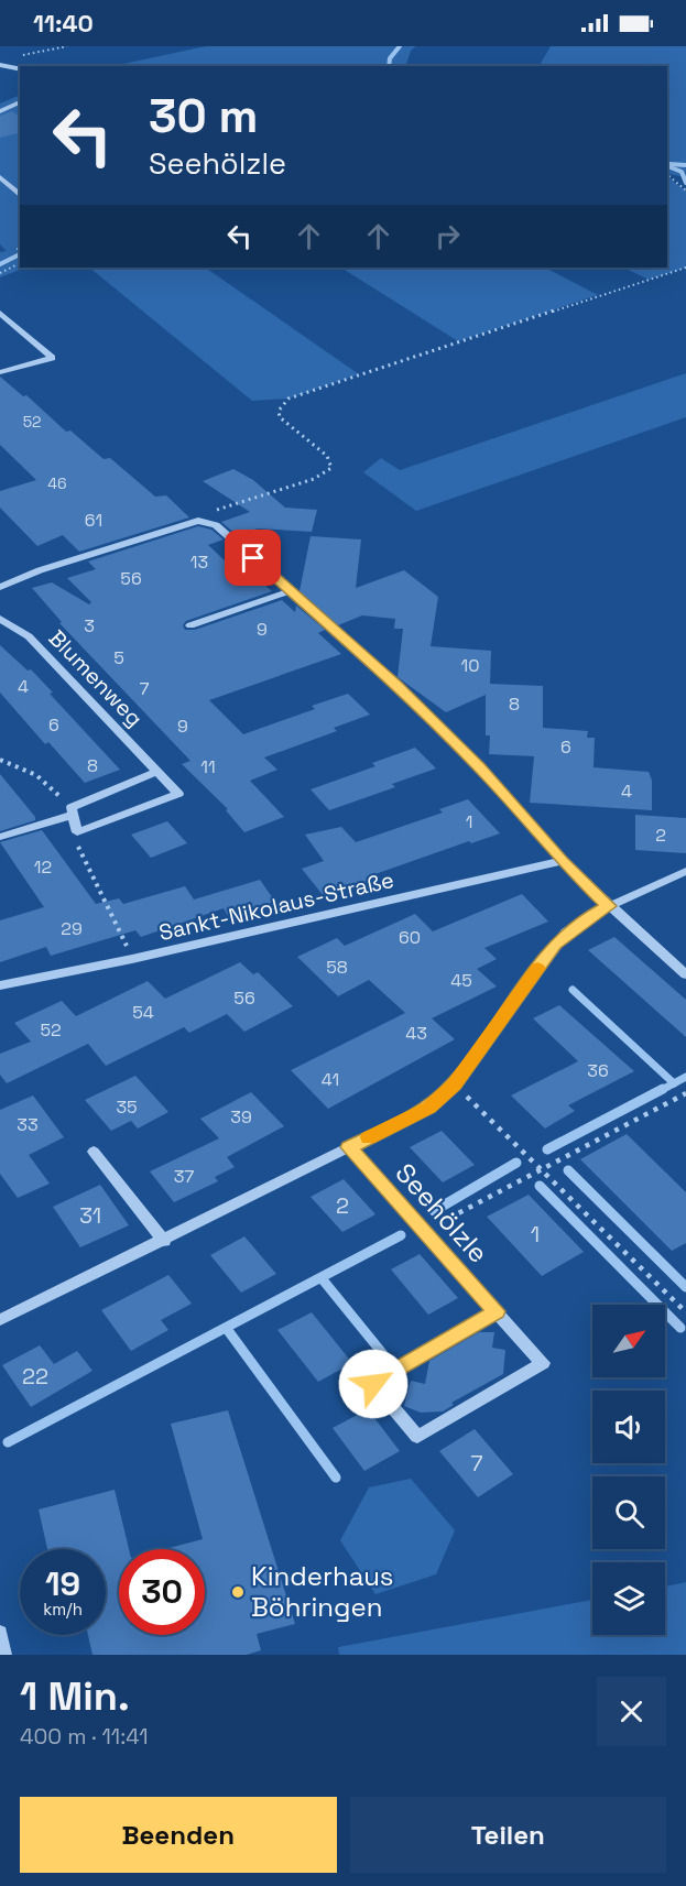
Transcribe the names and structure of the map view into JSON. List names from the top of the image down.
{
  "streets": {
    "street": ["Blumenweg", "Sankt-Nikolaus-Straße", "Seehölzle"]
  },
  "places": ["Kinderhaus Böhringen"],
  "house_numbers": [
    "52",
    "46",
    "61",
    "13",
    "56",
    "3",
    "9",
    "5",
    "10",
    "4",
    "7",
    "8",
    "6",
    "9",
    "6",
    "8",
    "11",
    "4",
    "1",
    "2",
    "12",
    "29",
    "60",
    "58",
    "45",
    "56",
    "54",
    "52",
    "43",
    "36",
    "41",
    "35",
    "39",
    "33",
    "37",
    "2",
    "31",
    "1",
    "22",
    "7"
  ],
  "north": "top right",
  "page": {
    "status": "11:40",
    "turn": ["30 m", "Seehölzle"],
    "speed": "19 km/h",
    "limit": "30",
    "heading": ["1 Min.", "400 m · 11:41"],
    "buttons": ["Beenden", "Teilen"]
  }
}
